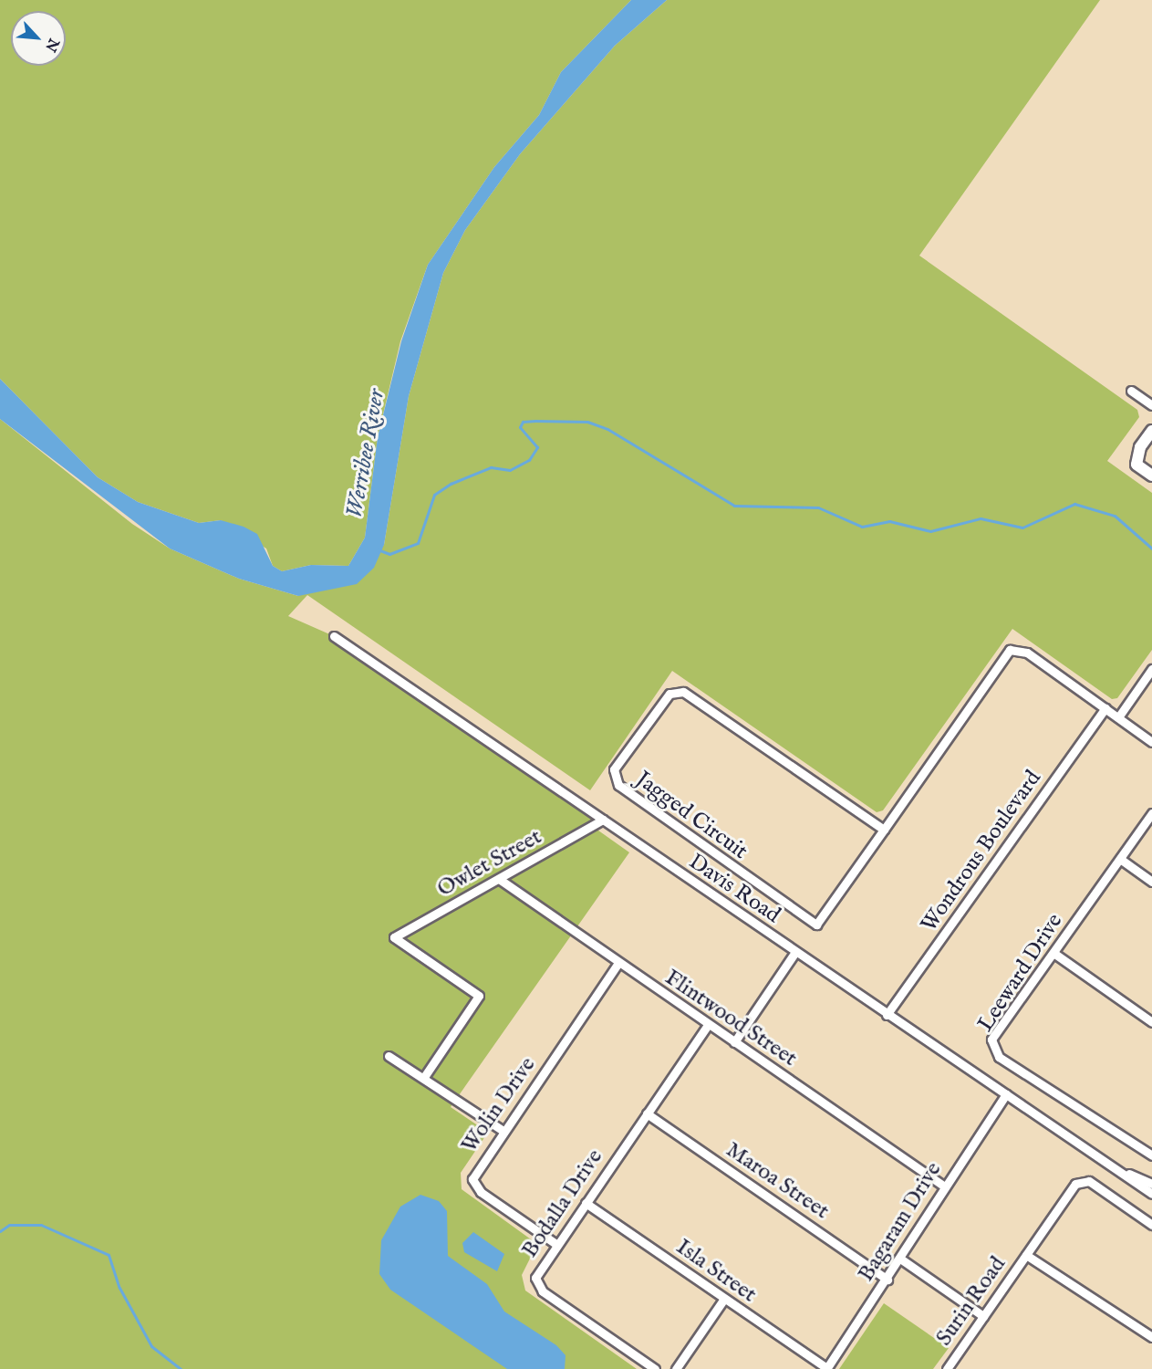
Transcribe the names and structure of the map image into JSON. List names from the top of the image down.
{
  "streets": {
    "street": [
      "Jagged Circuit",
      "Wondrous Boulevard",
      "Owlet Street",
      "Davis Road",
      "Leeward Drive",
      "Flintwood Street",
      "Wolin Drive",
      "Maroa Street",
      "Bodalla Drive",
      "Bagaram Drive",
      "Isla Street",
      "Surin Road"
    ]
  },
  "crossings": [
    ["Jagged Circuit", "Wondrous Boulevard"],
    ["Wondrous Boulevard", "Davis Road"],
    ["Owlet Street", "Davis Road"],
    ["Owlet Street", "Flintwood Street"],
    ["Davis Road", "Bagaram Drive"],
    ["Flintwood Street", "Wolin Drive"],
    ["Flintwood Street", "Bodalla Drive"],
    ["Flintwood Street", "Bagaram Drive"],
    ["Wolin Drive", "Bodalla Drive"],
    ["Maroa Street", "Bodalla Drive"],
    ["Maroa Street", "Bagaram Drive"],
    ["Bodalla Drive", "Isla Street"],
    ["Bagaram Drive", "Isla Street"]
  ],
  "water": ["Werribee River"],
  "north": "bottom right"
}
